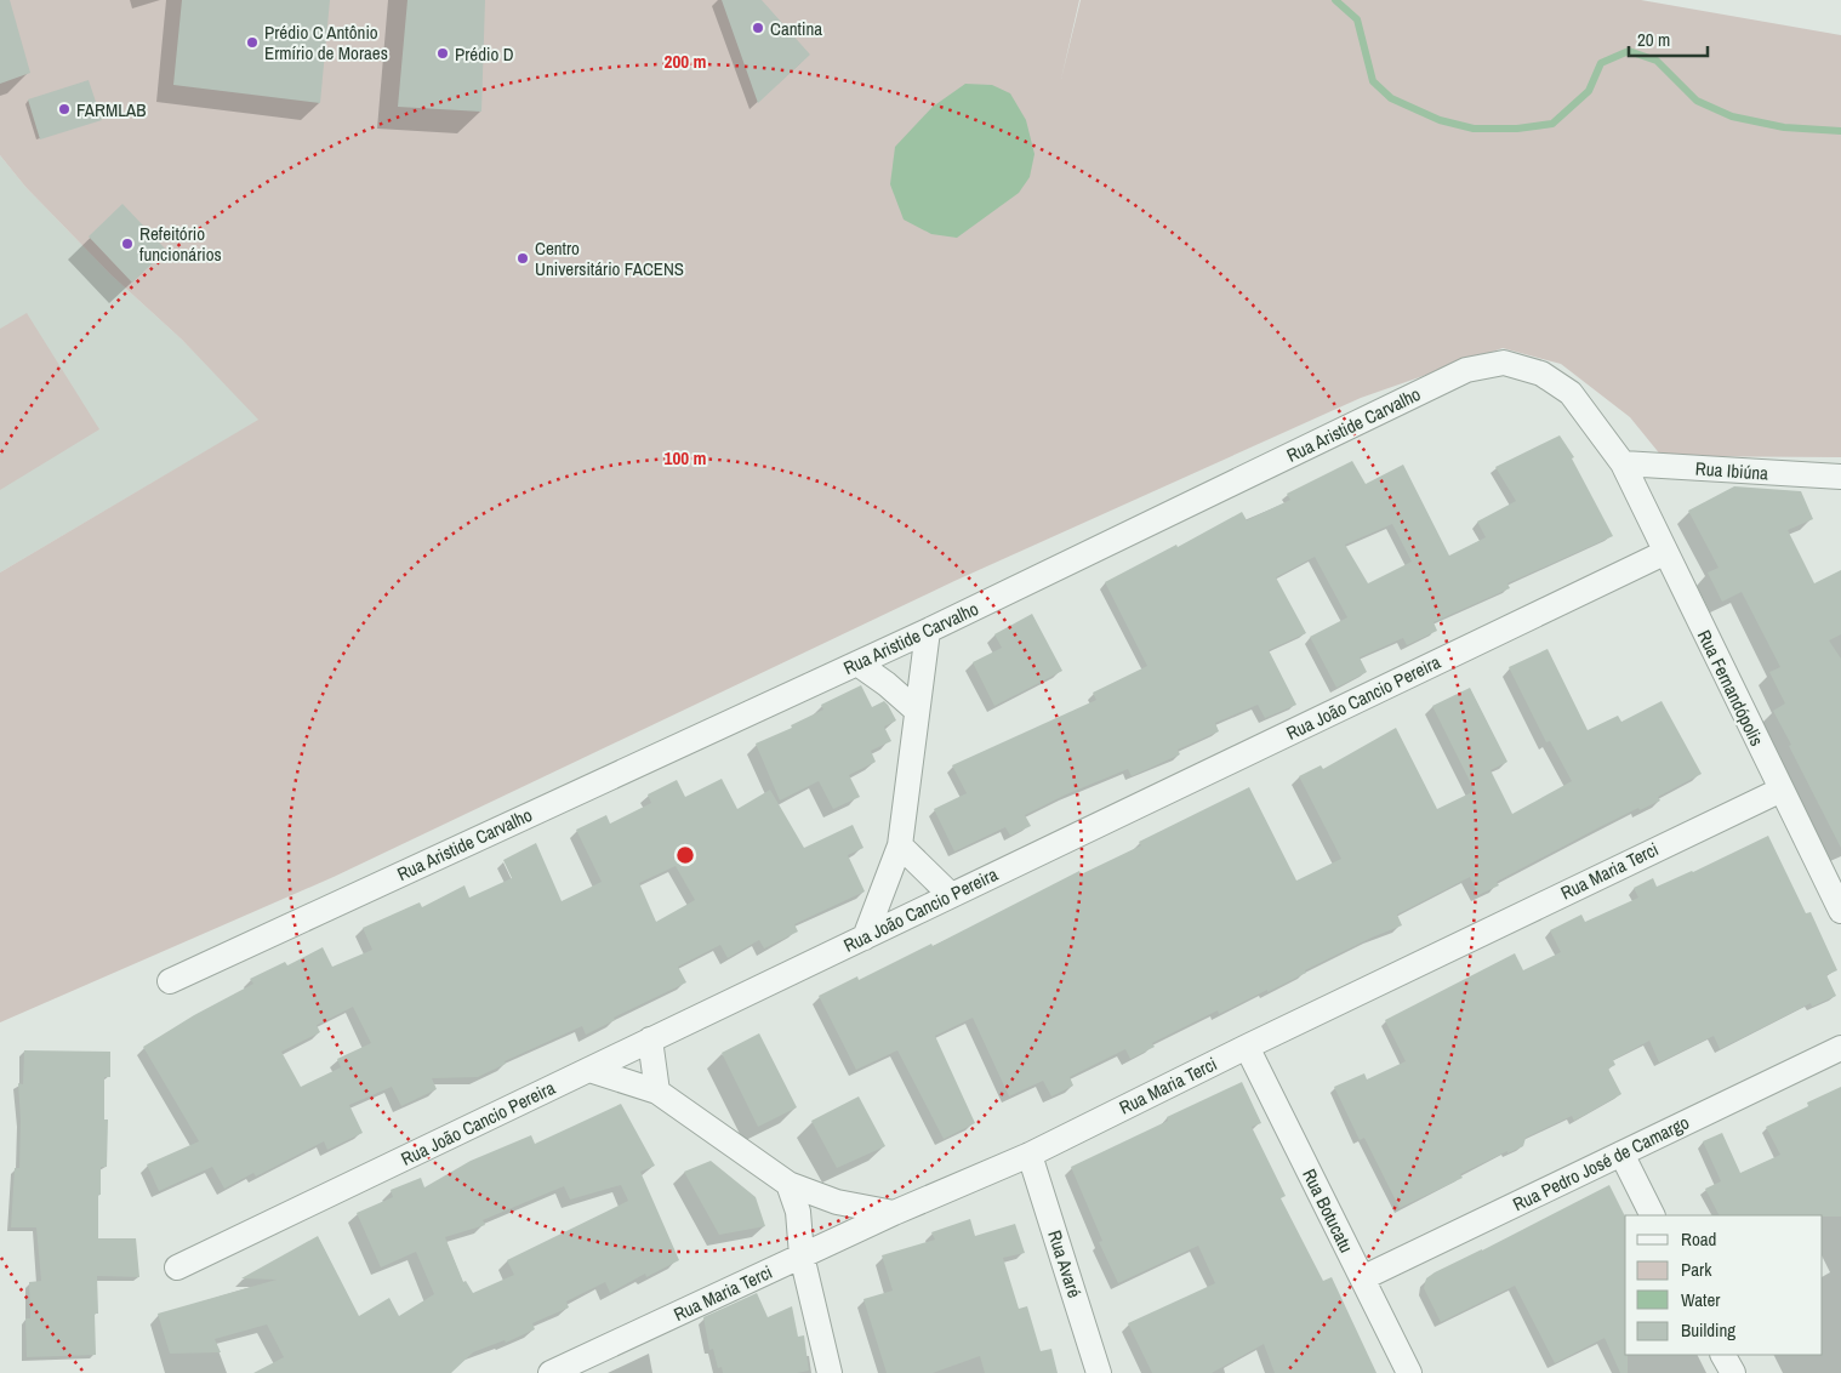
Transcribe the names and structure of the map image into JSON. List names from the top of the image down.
{
  "streets": {
    "street": [
      "Rua Aristide Carvalho",
      "Rua Ibiúna",
      "Rua Fernandópolis",
      "Rua João Cancio Pereira",
      "Rua Maria Terci",
      "Rua Pedro José de Camargo",
      "Rua Botucatu",
      "Rua Avaré"
    ]
  },
  "crossings": [
    ["Rua Aristide Carvalho", "Rua Ibiúna"],
    ["Rua Aristide Carvalho", "Rua Fernandópolis"],
    ["Rua Ibiúna", "Rua Fernandópolis"],
    ["Rua Fernandópolis", "Rua João Cancio Pereira"],
    ["Rua Fernandópolis", "Rua Maria Terci"],
    ["Rua Maria Terci", "Rua Botucatu"],
    ["Rua Maria Terci", "Rua Avaré"],
    ["Rua Pedro José de Camargo", "Rua Botucatu"]
  ],
  "places": [
    "Cantina",
    "Prédio C Antônio Ermírio de Moraes",
    "Prédio D",
    "FARMLAB",
    "Refeitório funcionários",
    "Centro Universitário FACENS"
  ],
  "legend": [
    "Road",
    "Park",
    "Water",
    "Building"
  ],
  "scale_bar": "20 m",
  "rings": ["200 m", "100 m"]
}
